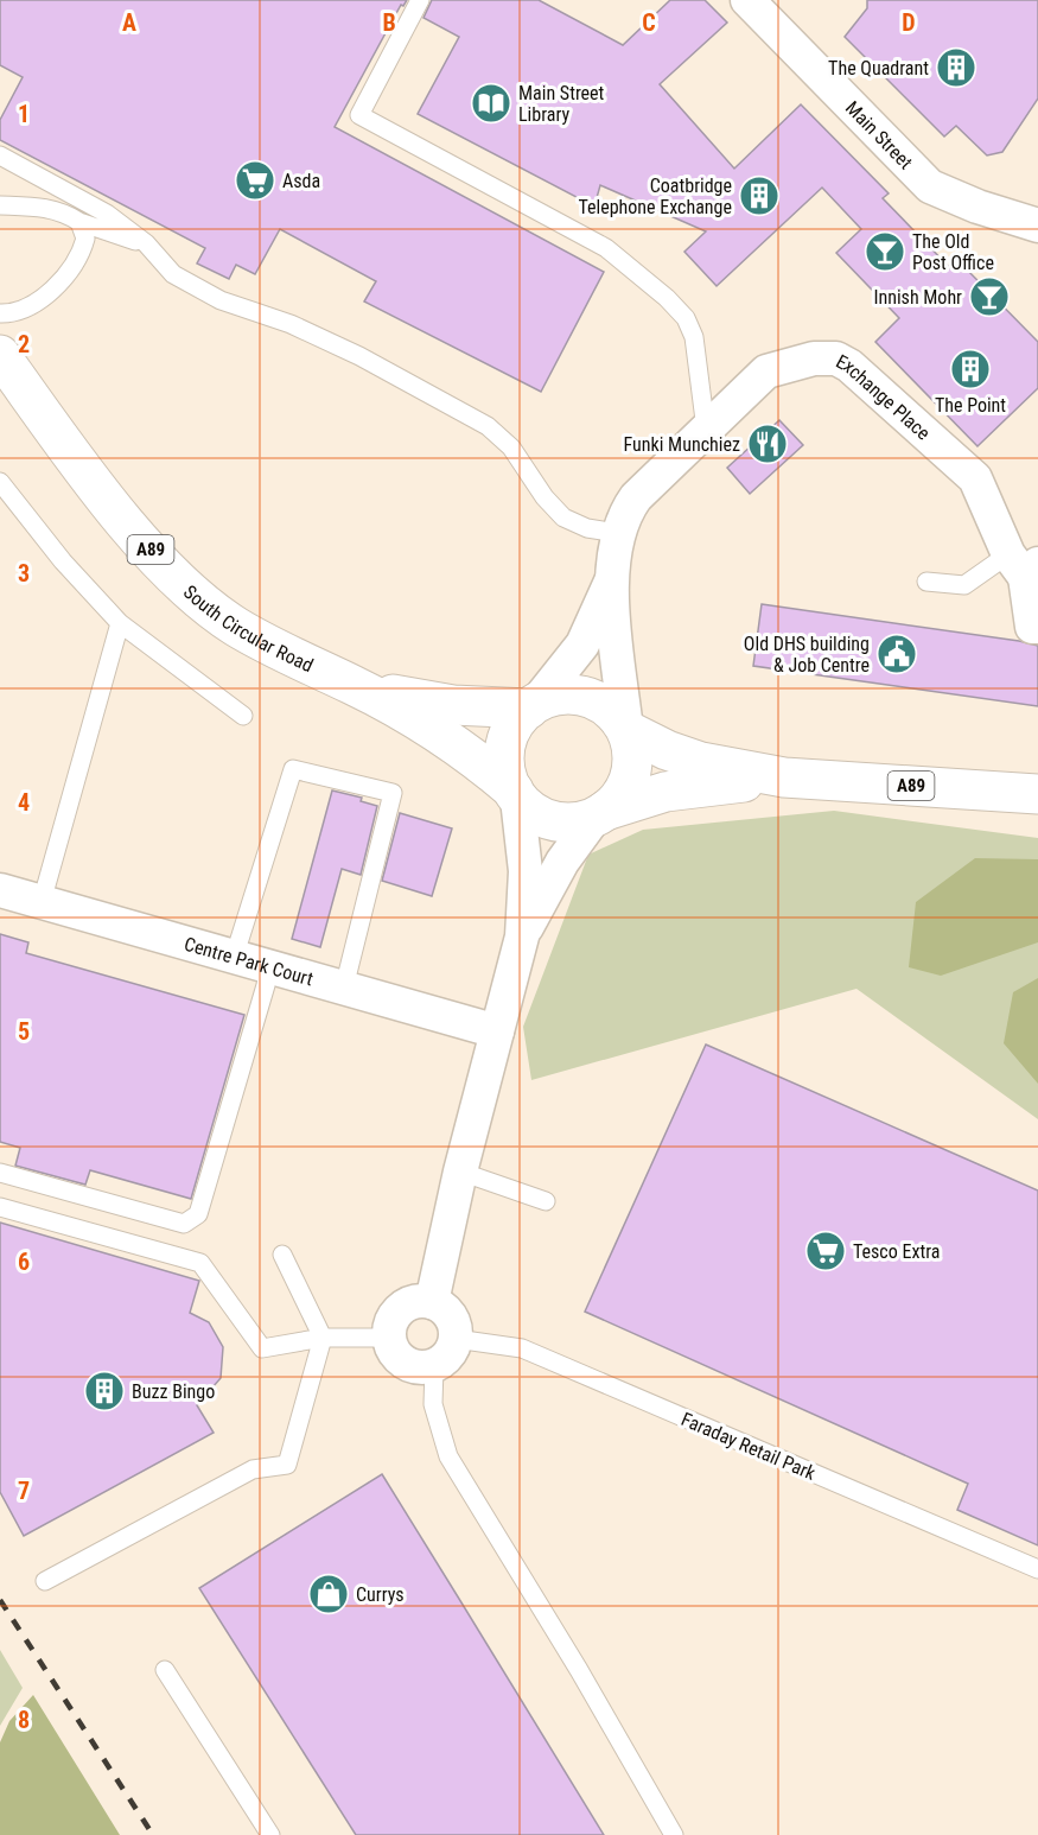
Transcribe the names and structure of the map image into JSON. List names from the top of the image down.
{
  "streets": {
    "main road": ["A89", "South Circular Road"],
    "street": ["Main Street", "Exchange Place", "Centre Park Court"],
    "lane": ["Faraday Retail Park"]
  },
  "crossings": [
    ["Exchange Place", "A89"],
    ["Exchange Place", "South Circular Road"],
    ["A89", "South Circular Road"]
  ],
  "places": {
    "building": [
      "The Quadrant",
      "Coatbridge Telephone Exchange",
      "The Point",
      "Buzz Bingo"
    ],
    "library": ["Main Street Library"],
    "supermarket": ["Asda", "Tesco Extra"],
    "bar": ["The Old Post Office", "Innish Mohr"],
    "restaurant": ["Funki Munchiez"],
    "public building": ["Old DHS building & Job Centre"],
    "shop": ["Currys"]
  },
  "grid": {
    "columns": [
      "A",
      "B",
      "C",
      "D"
    ],
    "rows": [
      "1",
      "2",
      "3",
      "4",
      "5",
      "6",
      "7",
      "8"
    ]
  }
}
